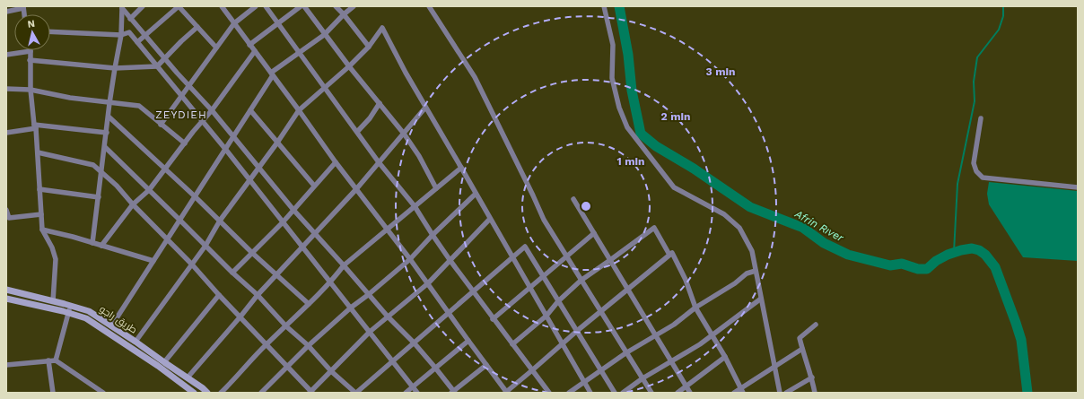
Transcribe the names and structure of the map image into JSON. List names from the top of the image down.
{
  "streets": {
    "main road": ["طريق راجو"]
  },
  "districts": ["ZEYDIEH"],
  "water": ["Afrin Rıver"],
  "north": "top",
  "rings": ["3 min", "2 min", "1 min"]
}
